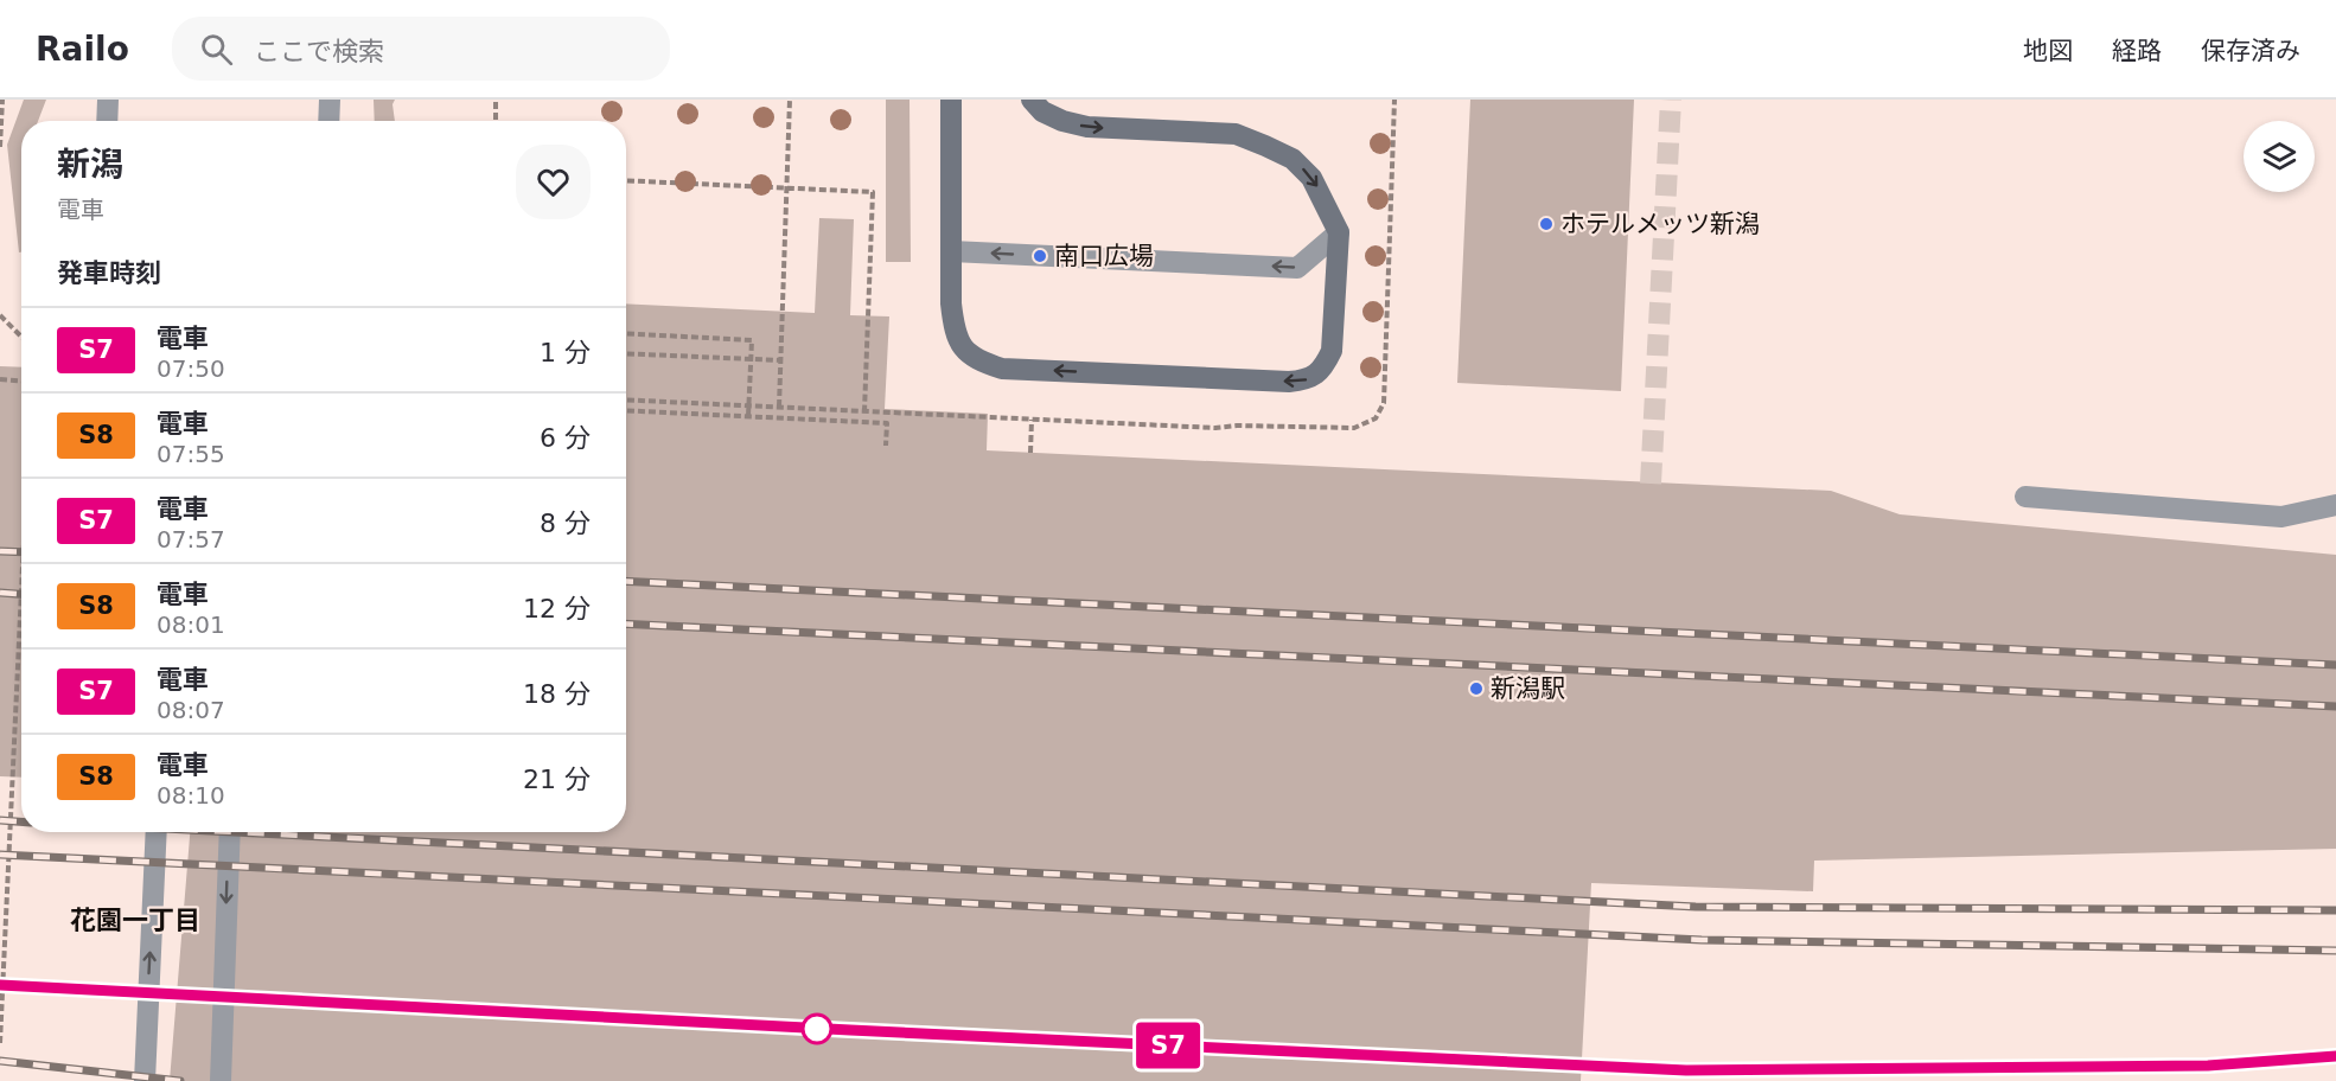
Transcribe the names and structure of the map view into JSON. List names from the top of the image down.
{
  "districts": ["花園一丁目"],
  "places": ["ホテルメッツ新潟", "南口広場", "新潟駅"],
  "page": {
    "header": "Railo",
    "search": "ここで検索",
    "nav": ["地図", "経路", "保存済み"],
    "on_map": "S7",
    "heading": [
      ["新潟", "電車"],
      "発車時刻"
    ],
    "list": [
      {
        "mark": "S7",
        "name": "電車",
        "note": "07:50",
        "value": "1 分"
      },
      {
        "mark": "S8",
        "name": "電車",
        "note": "07:55",
        "value": "6 分"
      },
      {
        "mark": "S7",
        "name": "電車",
        "note": "07:57",
        "value": "8 分"
      },
      {
        "mark": "S8",
        "name": "電車",
        "note": "08:01",
        "value": "12 分"
      },
      {
        "mark": "S7",
        "name": "電車",
        "note": "08:07",
        "value": "18 分"
      },
      {
        "mark": "S8",
        "name": "電車",
        "note": "08:10",
        "value": "21 分"
      }
    ]
  }
}
